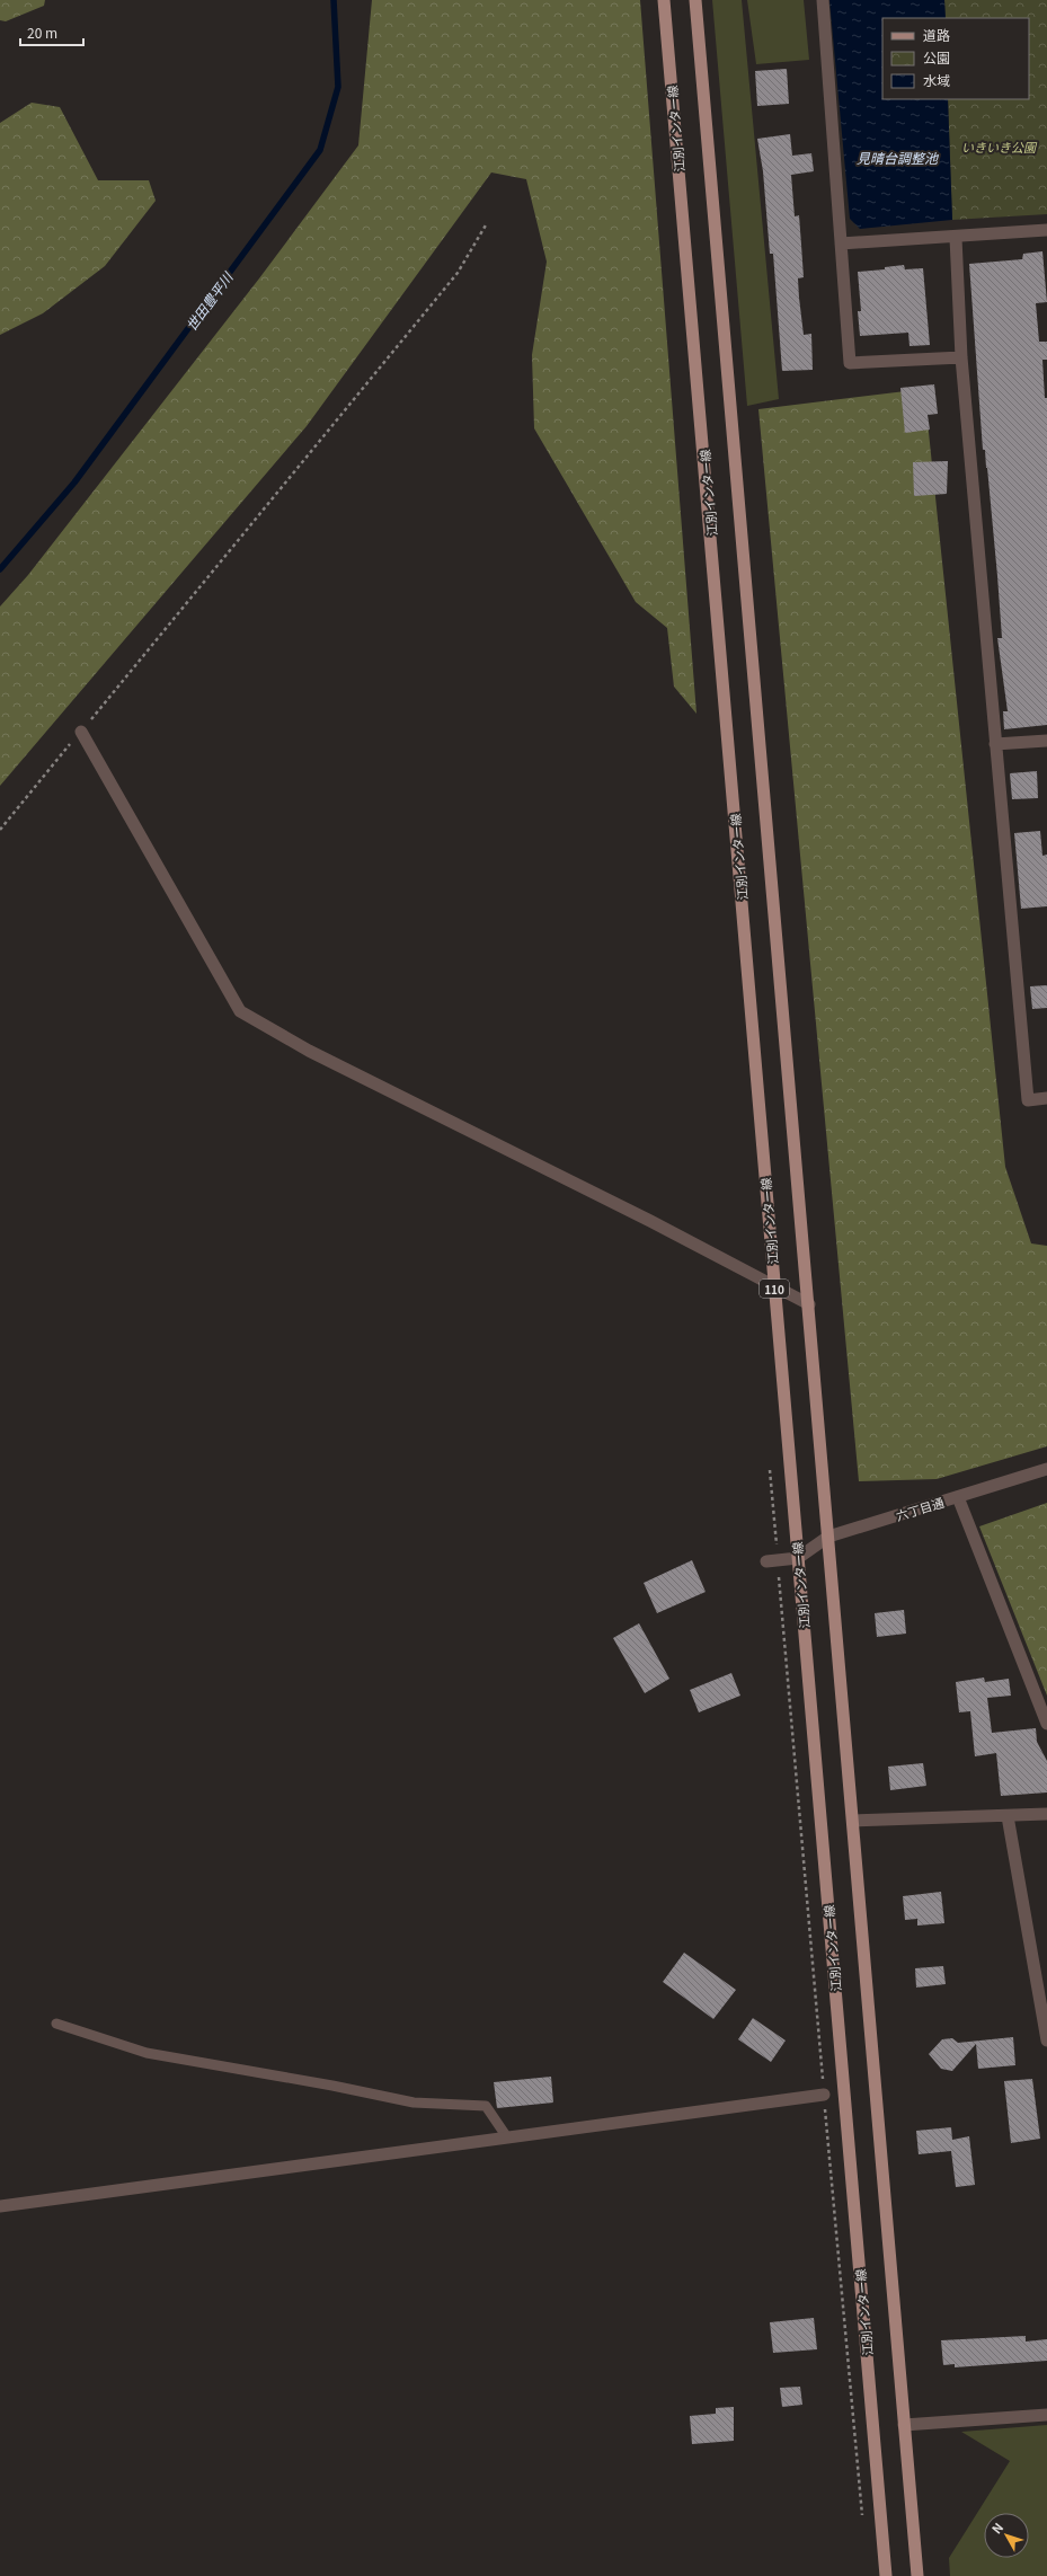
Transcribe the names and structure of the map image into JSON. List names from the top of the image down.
{
  "streets": {
    "main road": ["江別インター線", "110"],
    "street": ["六丁目通"]
  },
  "crossings": [
    ["江別インター線", "六丁目通"],
    ["110", "六丁目通"]
  ],
  "water": ["見晴台調整池", "世田豊平川"],
  "parks": ["いきいき公園"],
  "legend": ["道路", "公園", "水域"],
  "scale_bar": "20 m",
  "north": "top left"
}
